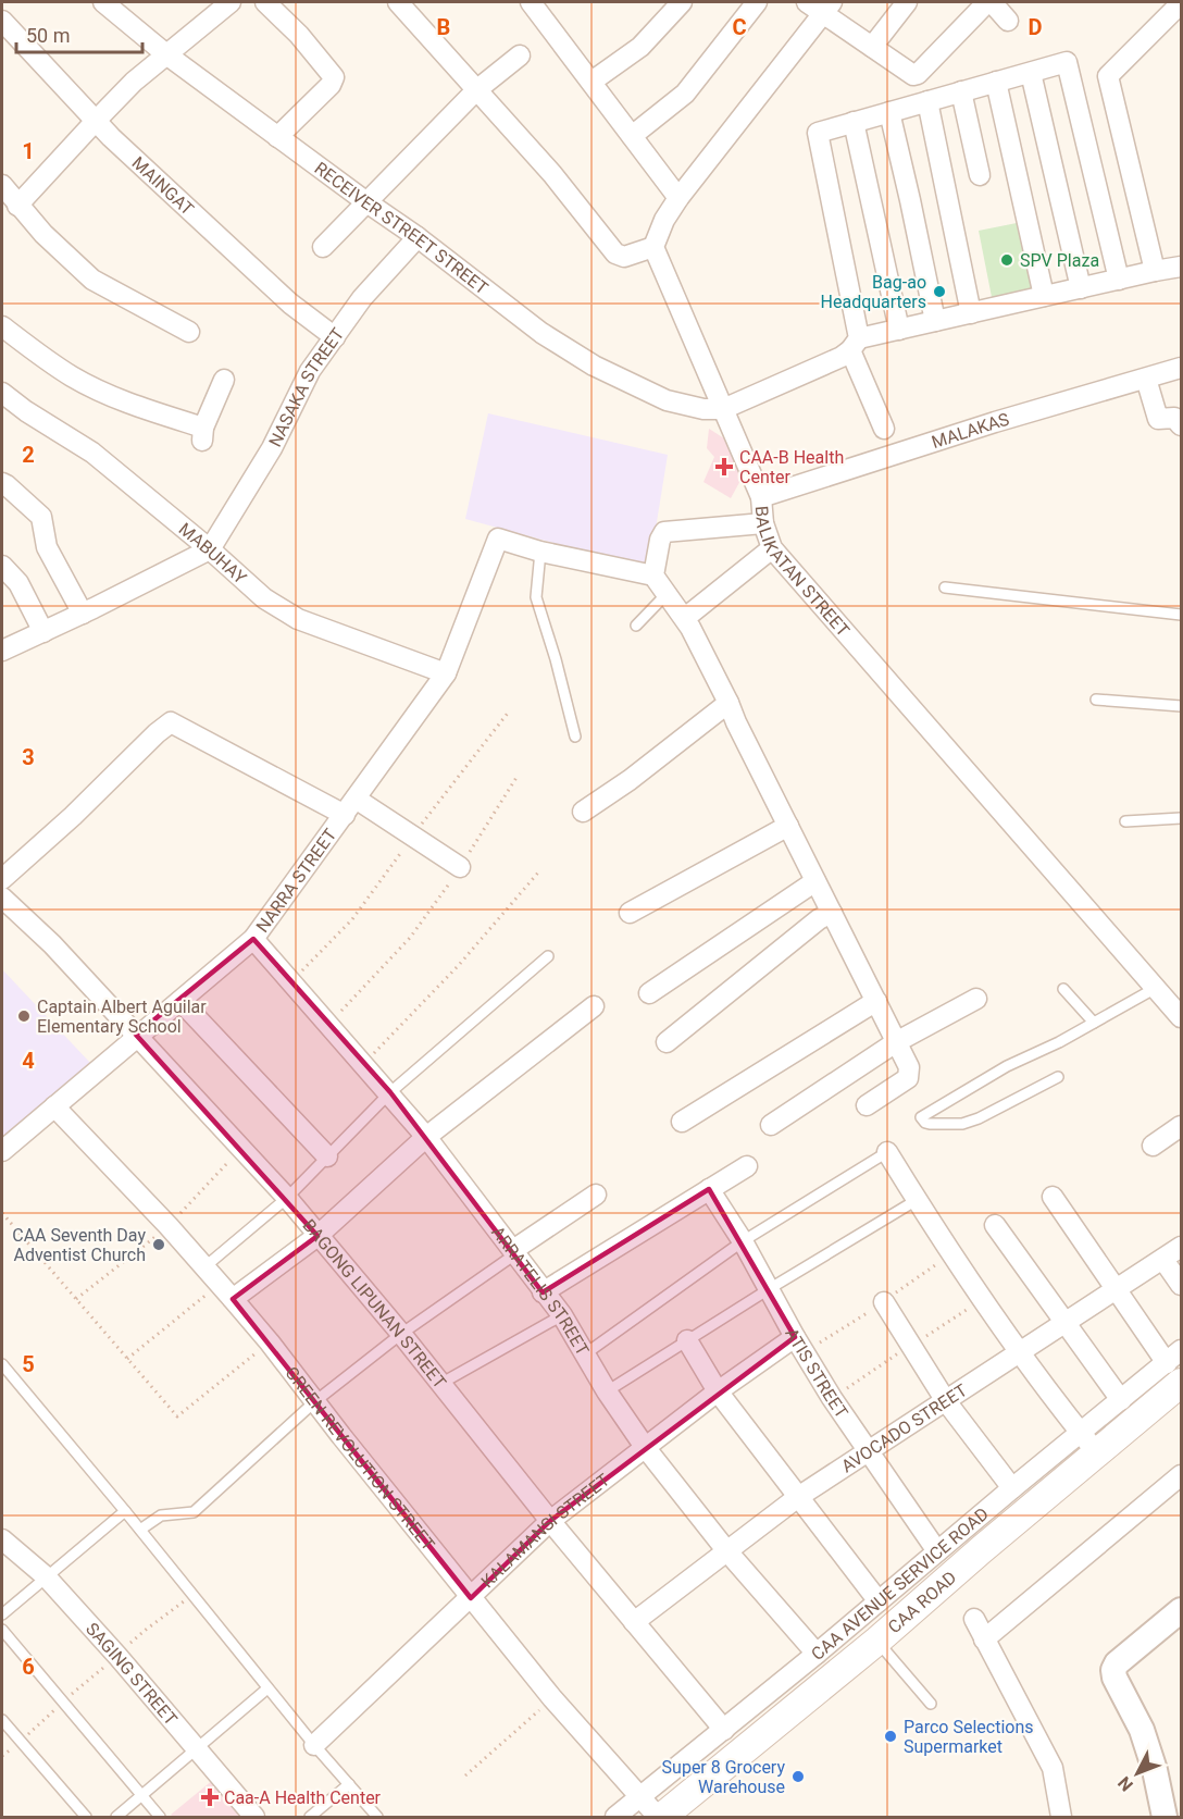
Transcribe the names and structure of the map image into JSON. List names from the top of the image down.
{
  "streets": {
    "main road": ["CAA ROAD"],
    "street": [
      "MAINGAT",
      "RECEIVER STREET STREET",
      "NASAKA STREET",
      "MALAKAS",
      "MABUHAY",
      "BALIKATAN STREET",
      "NARRA STREET",
      "ARRATELIS STREET",
      "BAGONG LIPUNAN STREET",
      "ATIS STREET",
      "AVOCADO STREET",
      "GREEN REVOLUTION STREET",
      "KALAMANSI STREET",
      "CAA AVENUE SERVICE ROAD",
      "SAGING STREET"
    ]
  },
  "crossings": [
    ["MAINGAT", "NASAKA STREET"],
    ["RECEIVER STREET STREET", "NASAKA STREET"],
    ["RECEIVER STREET STREET", "BALIKATAN STREET"],
    ["NASAKA STREET", "MABUHAY"],
    ["MALAKAS", "BALIKATAN STREET"],
    ["MABUHAY", "NARRA STREET"],
    ["NARRA STREET", "ARRATELIS STREET"],
    ["NARRA STREET", "BAGONG LIPUNAN STREET"],
    ["NARRA STREET", "GREEN REVOLUTION STREET"],
    ["ARRATELIS STREET", "AVOCADO STREET"],
    ["ARRATELIS STREET", "KALAMANSI STREET"],
    ["ARRATELIS STREET", "CAA AVENUE SERVICE ROAD"],
    ["BAGONG LIPUNAN STREET", "AVOCADO STREET"],
    ["BAGONG LIPUNAN STREET", "KALAMANSI STREET"],
    ["BAGONG LIPUNAN STREET", "CAA AVENUE SERVICE ROAD"],
    ["ATIS STREET", "AVOCADO STREET"],
    ["ATIS STREET", "KALAMANSI STREET"],
    ["ATIS STREET", "CAA AVENUE SERVICE ROAD"],
    ["GREEN REVOLUTION STREET", "KALAMANSI STREET"],
    ["GREEN REVOLUTION STREET", "CAA AVENUE SERVICE ROAD"],
    ["GREEN REVOLUTION STREET", "CAA ROAD"],
    ["CAA AVENUE SERVICE ROAD", "CAA ROAD"]
  ],
  "places": {
    "other": [
      "SPV Plaza",
      "Bag-ao Headquarters",
      "Captain Albert Aguilar Elementary School",
      "CAA Seventh Day Adventist Church",
      "Parco Selections Supermarket",
      "Super 8 Grocery Warehouse"
    ],
    "health": ["CAA-B Health Center", "Caa-A Health Center"]
  },
  "scale_bar": "50 m",
  "north": "bottom left",
  "grid": {
    "columns": ["B", "C", "D"],
    "rows": [
      "1",
      "2",
      "3",
      "4",
      "5",
      "6"
    ]
  }
}
